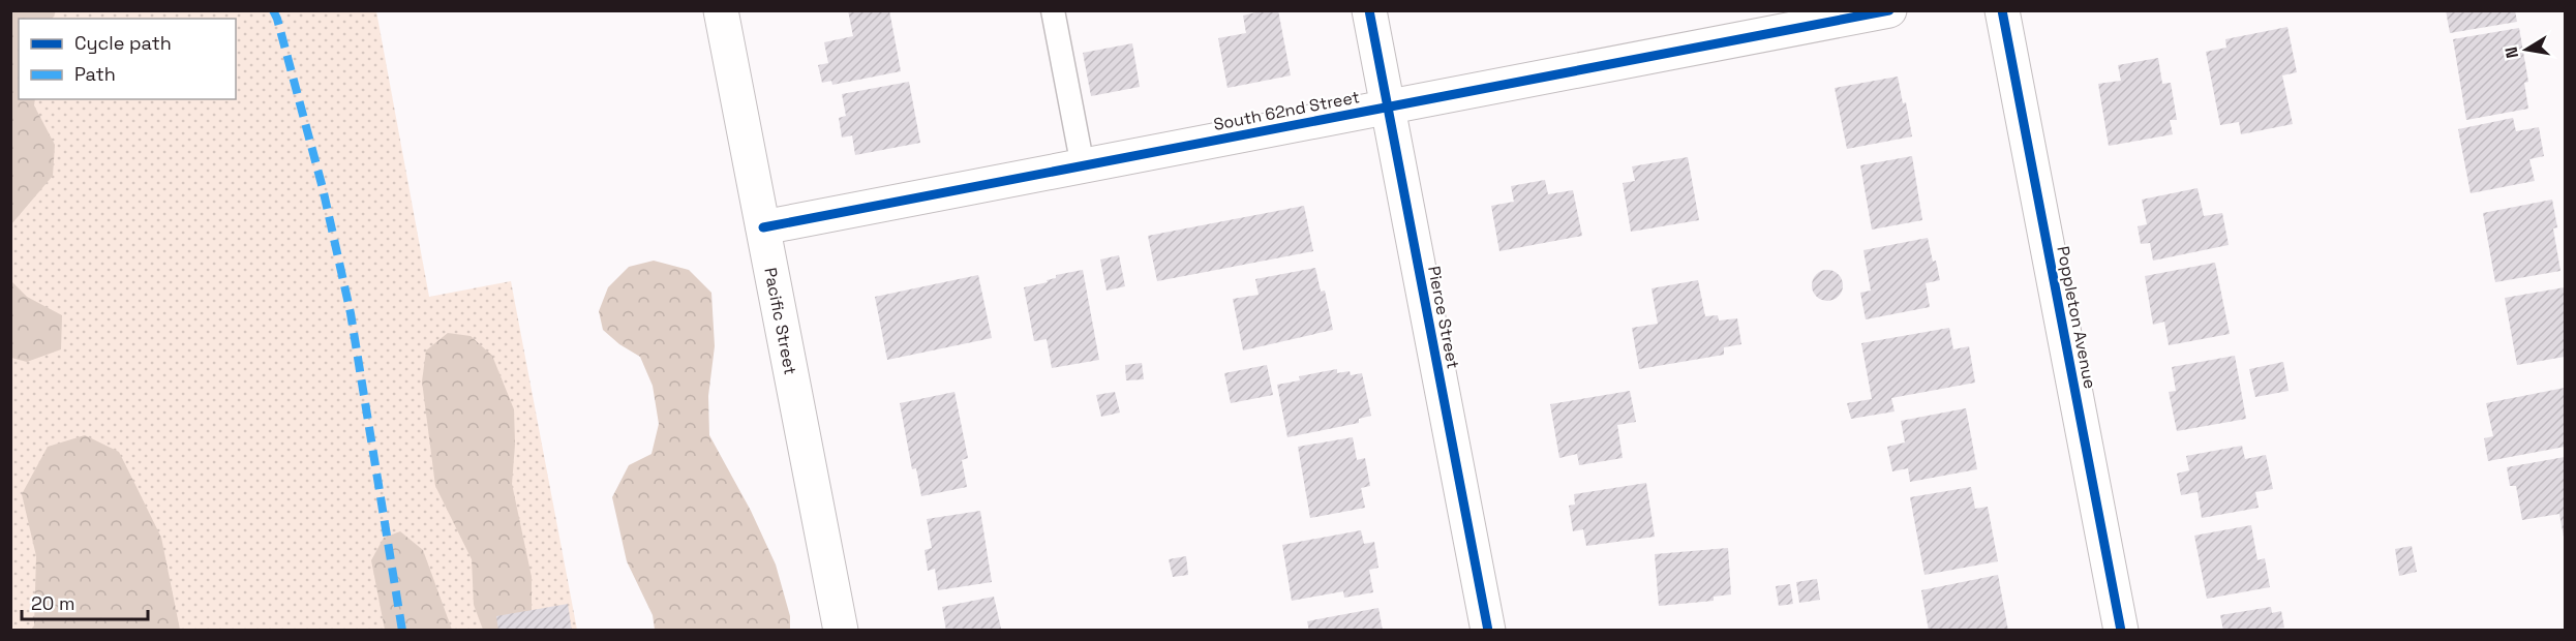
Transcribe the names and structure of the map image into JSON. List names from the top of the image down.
{
  "streets": {
    "street": [
      "South 62nd Street",
      "Pierce Street",
      "Poppleton Avenue",
      "Pacific Street"
    ]
  },
  "crossings": [
    ["South 62nd Street", "Pierce Street"],
    ["South 62nd Street", "Pacific Street"]
  ],
  "legend": ["Cycle path", "Path"],
  "scale_bar": "20 m",
  "north": "left"
}
